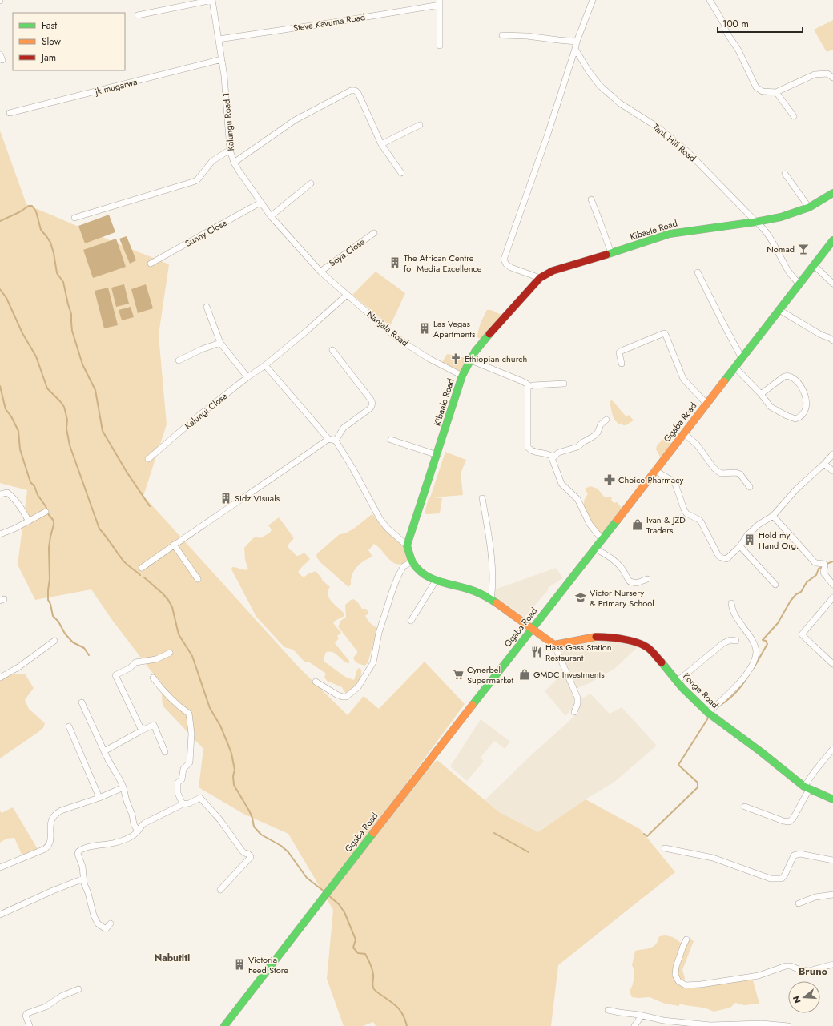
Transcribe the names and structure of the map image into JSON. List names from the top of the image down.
{
  "streets": {
    "street": [
      "Steve Kavuma Road",
      "jk mugarwa",
      "Kalungu Road 1",
      "Tank Hill Road",
      "Kibaale Road",
      "Sunny Close",
      "Soya Close",
      "Nanjala Road",
      "Kalungi Close",
      "Ggaba Road",
      "Konge Road"
    ]
  },
  "crossings": [
    ["Steve Kavuma Road", "Kalungu Road 1"],
    ["jk mugarwa", "Kalungu Road 1"],
    ["Kalungu Road 1", "Sunny Close"],
    ["Kalungu Road 1", "Soya Close"],
    ["Kalungu Road 1", "Nanjala Road"],
    ["Tank Hill Road", "Kibaale Road"],
    ["Tank Hill Road", "Ggaba Road"],
    ["Kibaale Road", "Nanjala Road"],
    ["Soya Close", "Nanjala Road"],
    ["Nanjala Road", "Kalungi Close"]
  ],
  "districts": ["Nabutiti", "Bruno"],
  "places": {
    "bar": ["Nomad"],
    "building": [
      "The African Centre for Media Excellence",
      "Las Vegas Apartments",
      "Sidz Visuals",
      "Hold my Hand Org.",
      "Victoria Feed Store"
    ],
    "church": ["Ethiopian church"],
    "pharmacy": ["Choice Pharmacy"],
    "shop": ["Ivan & JZD Traders", "GMDC Investments"],
    "school or university": ["Victor Nursery & Primary School"],
    "restaurant": ["Hass Gass Station Restaurant"],
    "supermarket": ["Cynerbel Supermarket"]
  },
  "legend": ["Fast", "Slow", "Jam"],
  "scale_bar": "100 m",
  "north": "left"
}
